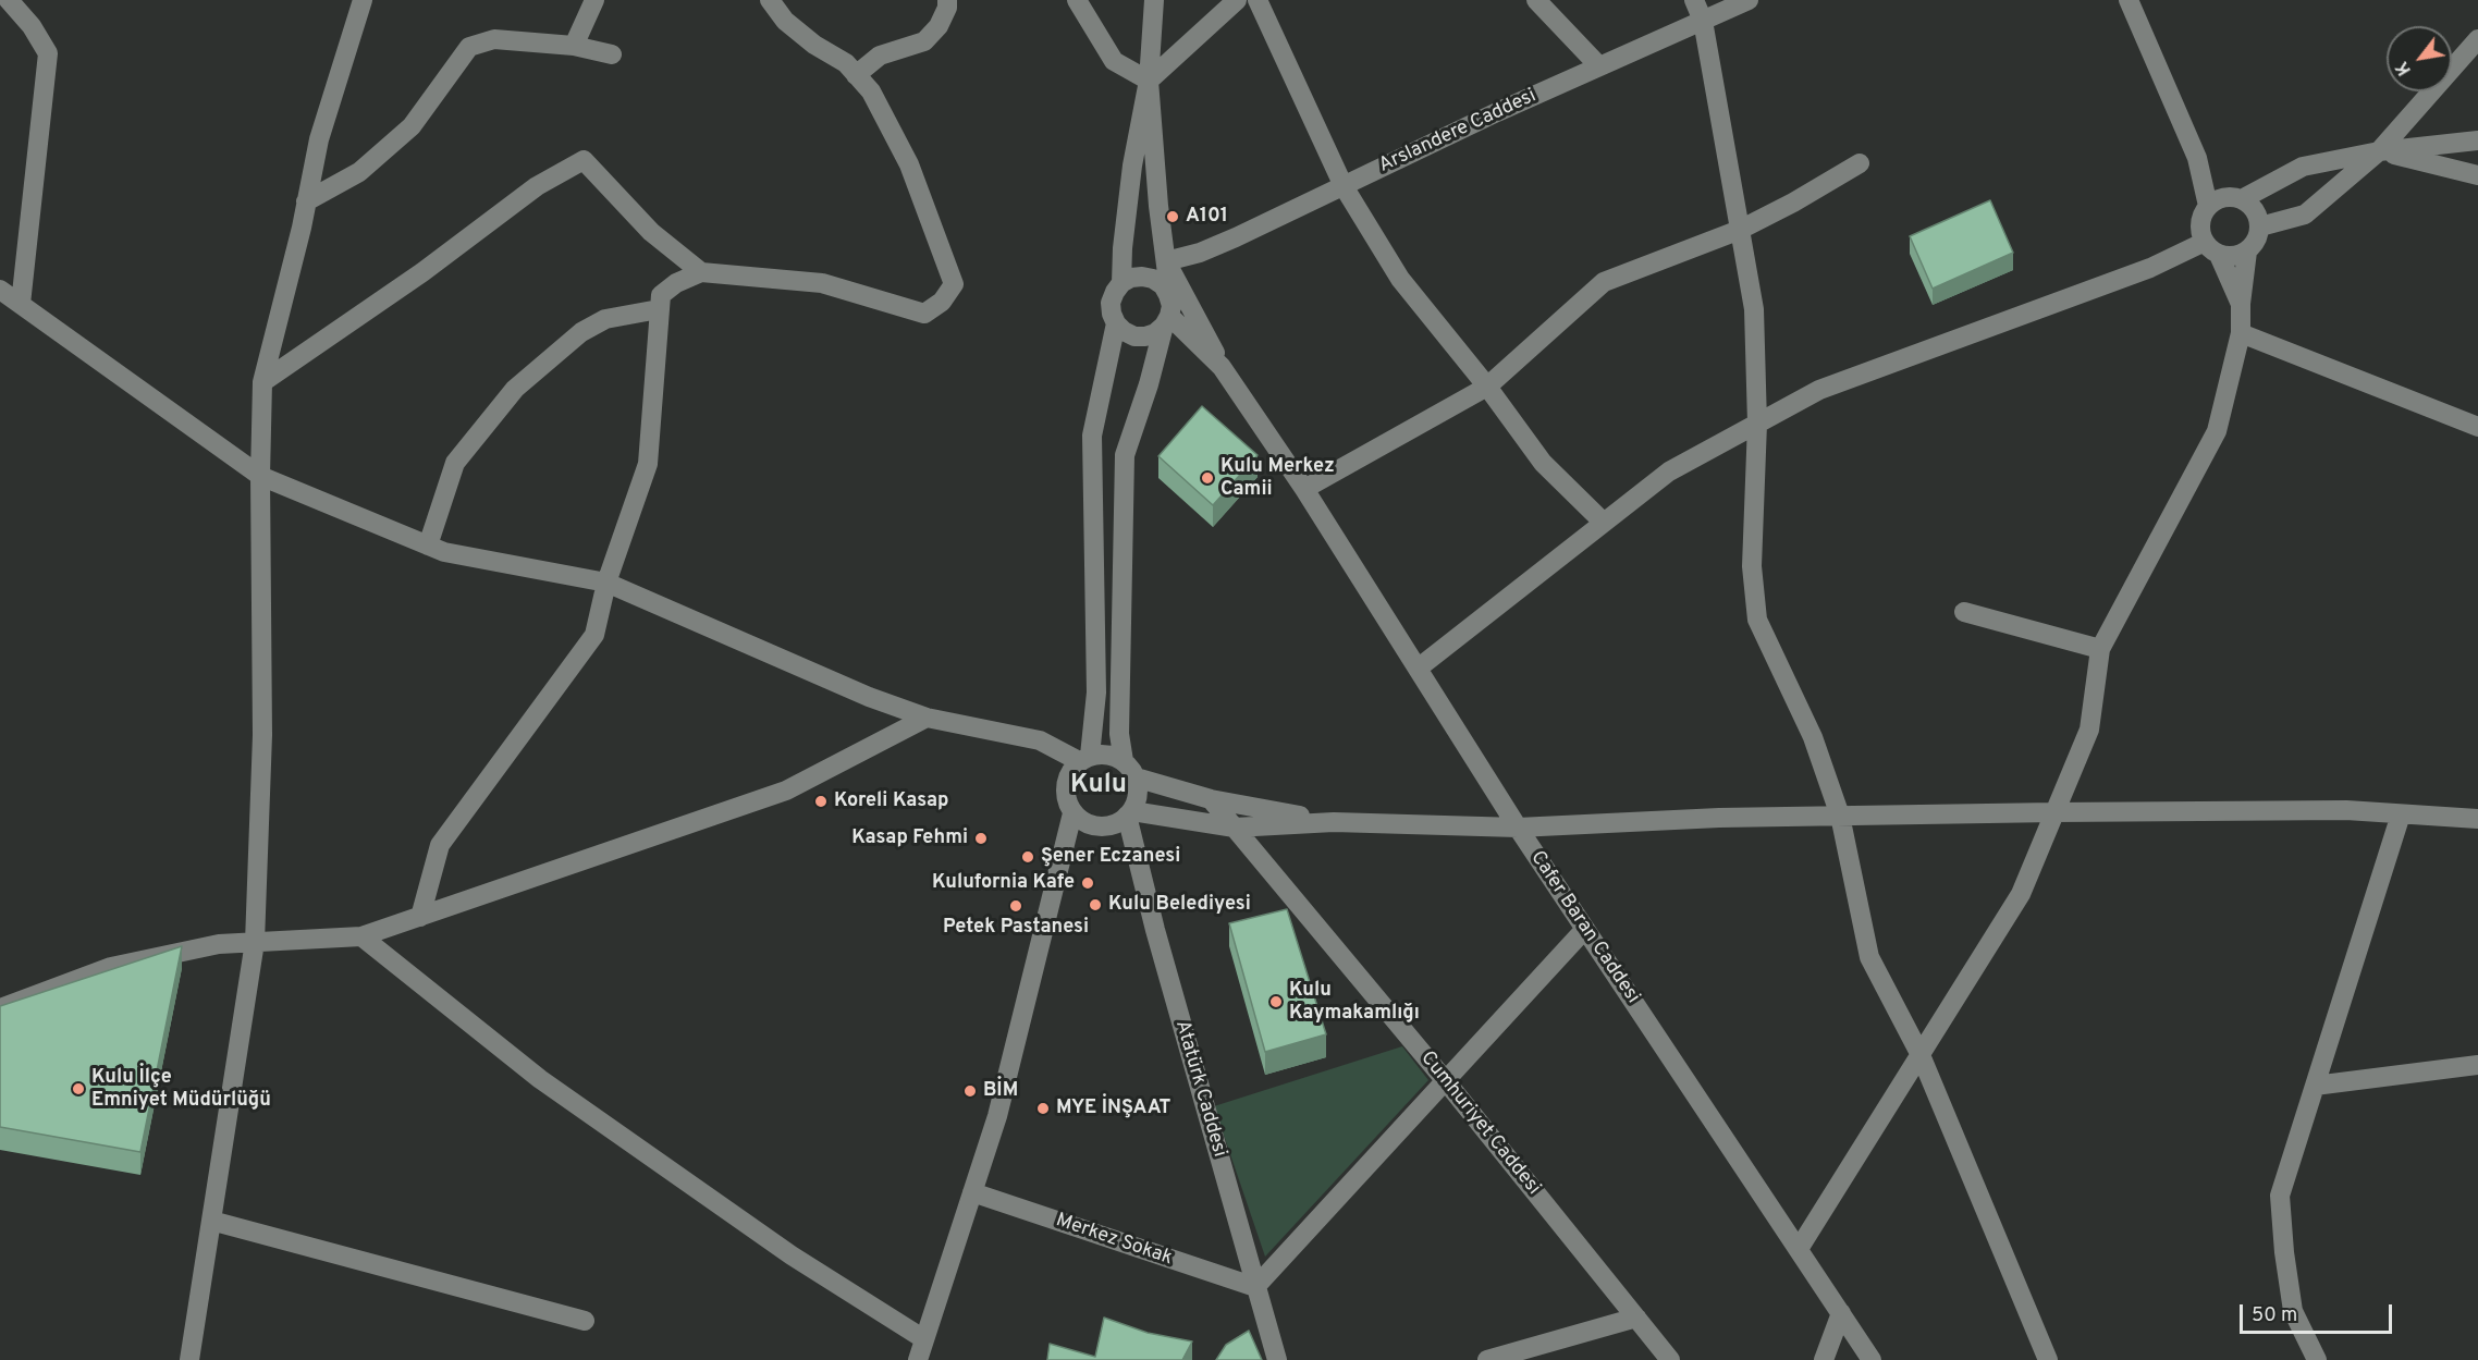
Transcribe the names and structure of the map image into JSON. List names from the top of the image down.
{
  "streets": {
    "street": [
      "Arslandere Caddesi",
      "Cafer Baran Caddesi",
      "Atatürk Caddesi",
      "Cumhuriyet Caddesi",
      "Merkez Sokak"
    ]
  },
  "crossings": [
    ["Atatürk Caddesi", "Merkez Sokak"]
  ],
  "districts": ["Kulu"],
  "places": [
    "A101",
    "Kulu Merkez Camii",
    "Koreli Kasap",
    "Kasap Fehmi",
    "Şener Eczanesi",
    "Kulufornia Kafe",
    "Kulu Belediyesi",
    "Petek Pastanesi",
    "Kulu Kaymakamlığı",
    "Kulu İlçe Emniyet Müdürlüğü",
    "BİM",
    "MYE İNŞAAT"
  ],
  "scale_bar": "50 m",
  "north": "bottom left"
}
